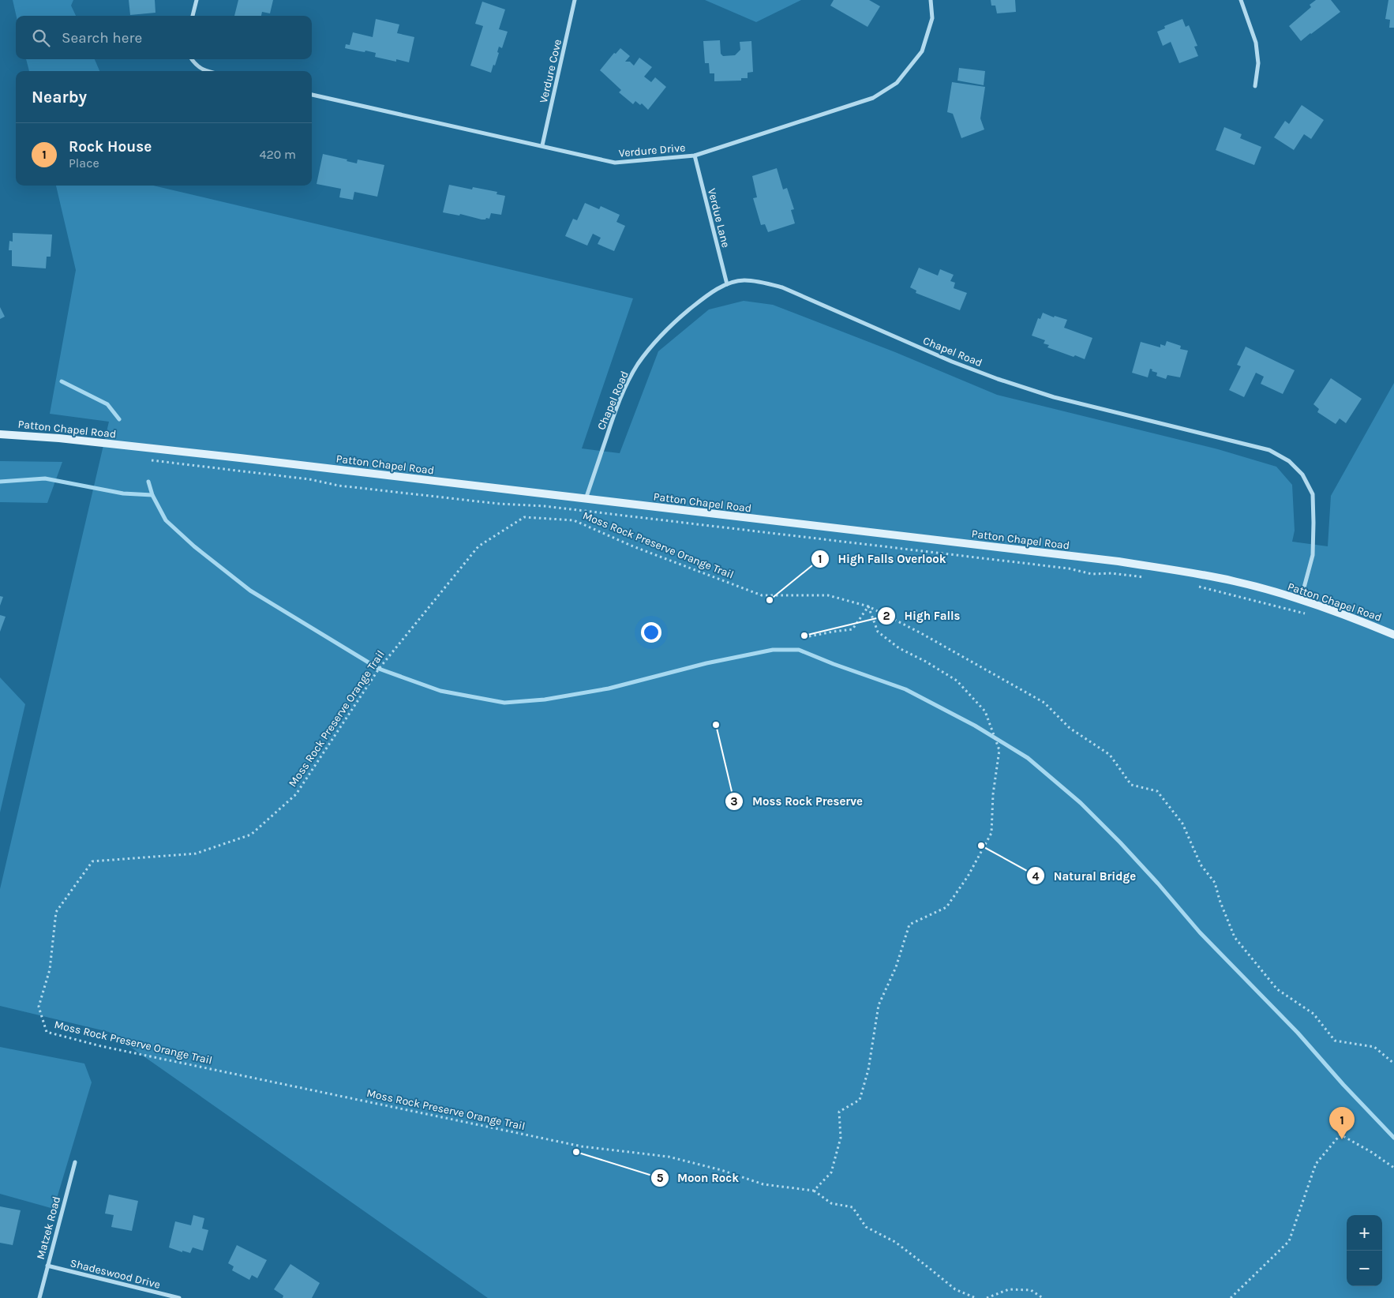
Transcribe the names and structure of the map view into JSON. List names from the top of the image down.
{
  "streets": {
    "street": [
      "Verdure Cove",
      "Verdure Drive",
      "Verdue Lane",
      "Chapel Road",
      "Patton Chapel Road",
      "Matzek Road",
      "Shadeswood Drive"
    ],
    "path": ["Moss Rock Preserve Orange Trail"]
  },
  "crossings": [
    ["Verdure Cove", "Verdure Drive"],
    ["Verdure Drive", "Verdue Lane"],
    ["Verdue Lane", "Chapel Road"],
    ["Chapel Road", "Patton Chapel Road"],
    ["Matzek Road", "Shadeswood Drive"]
  ],
  "places": [
    "High Falls Overlook",
    "High Falls",
    "Moss Rock Preserve",
    "Natural Bridge",
    "Moon Rock"
  ],
  "page": {
    "search": "Search here",
    "heading": "Nearby",
    "list": [
      {
        "mark": "1",
        "name": "Rock House",
        "note": "Place",
        "value": "420 m"
      }
    ],
    "pins": "1",
    "map_buttons": ["+", "−"]
  }
}
